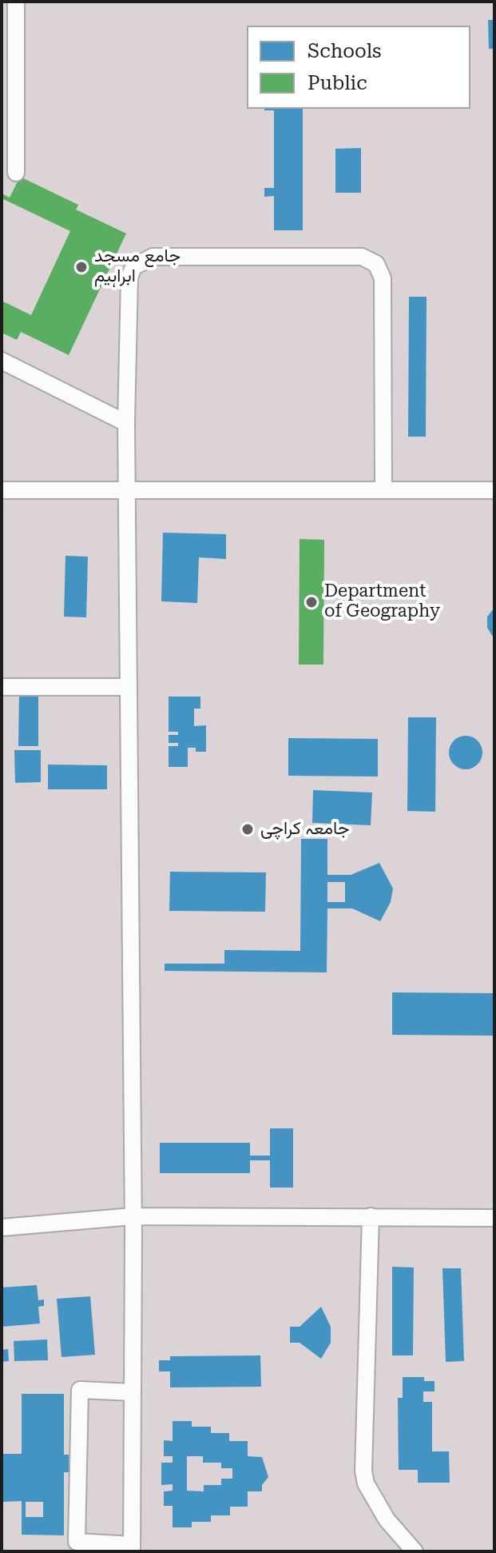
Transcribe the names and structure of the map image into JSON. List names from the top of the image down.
{
  "places": ["جامع مسجد ابراہیم", "Department of Geography", "جامعہ کراچی"],
  "legend": ["Schools", "Public"]
}
